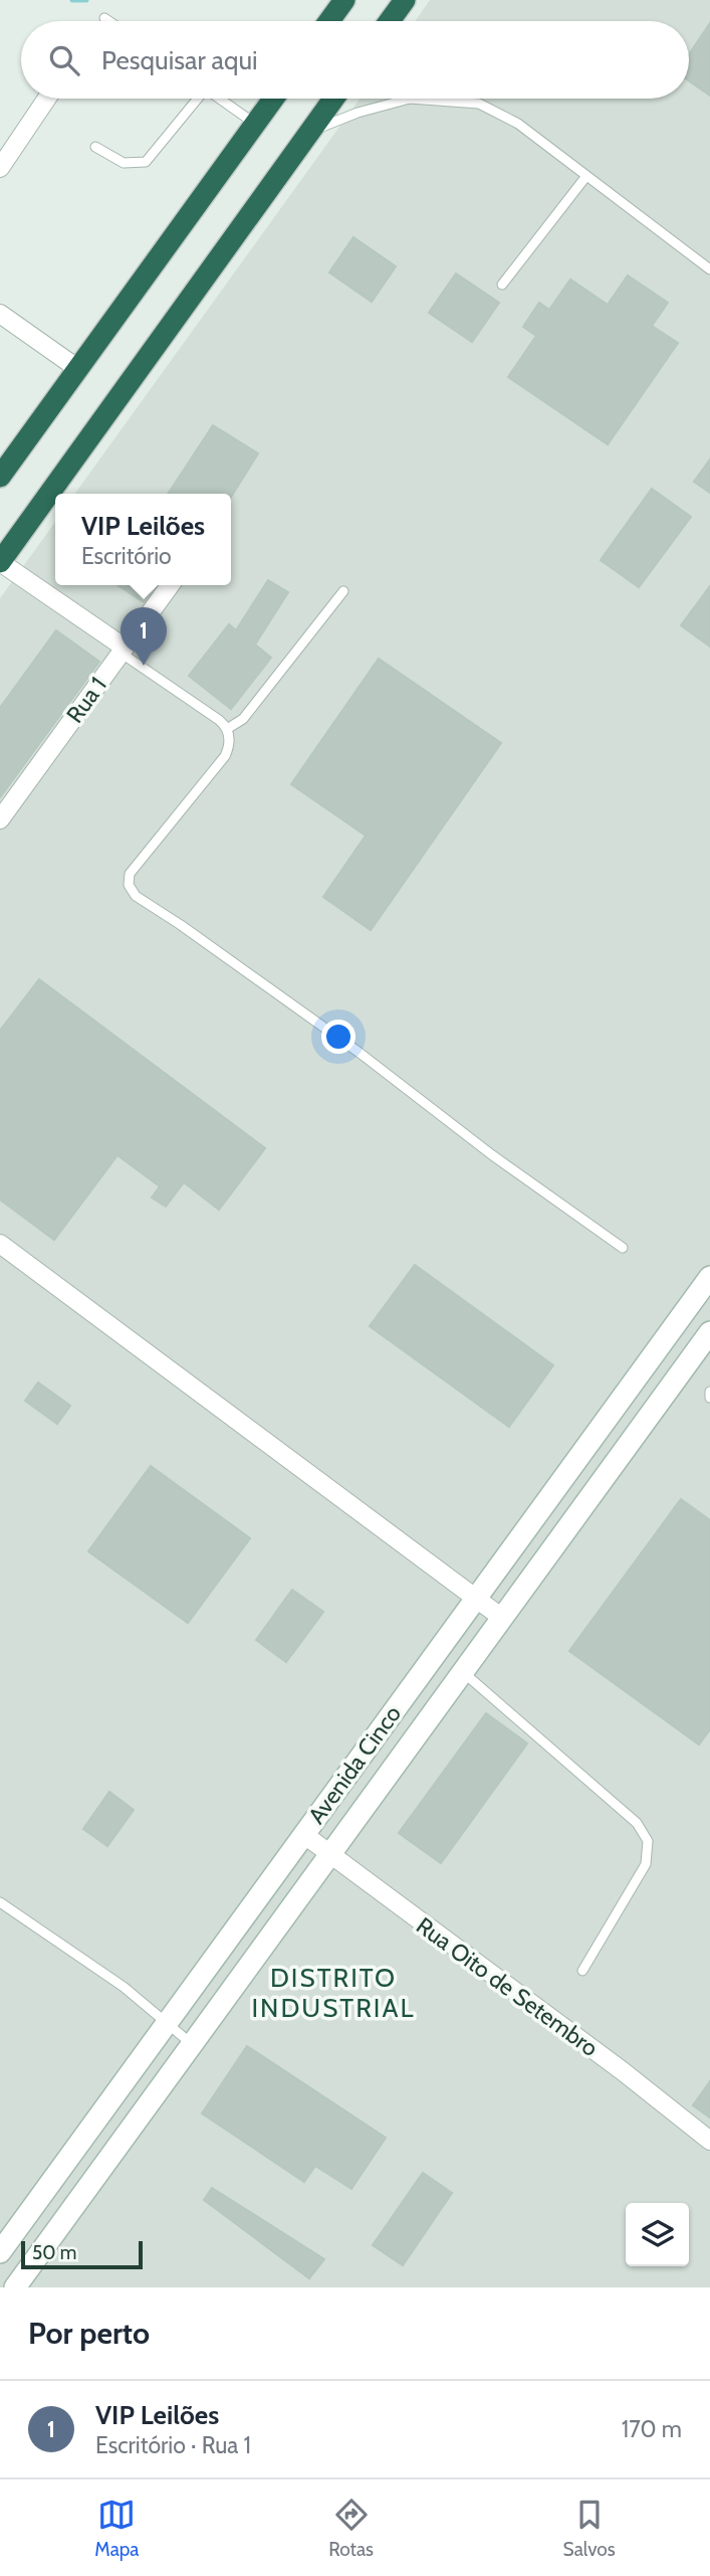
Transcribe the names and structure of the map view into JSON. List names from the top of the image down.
{
  "streets": {
    "street": ["Rua 1", "Avenida Cinco", "Rua Oito de Setembro"]
  },
  "crossings": [
    ["Avenida Cinco", "Rua Oito de Setembro"]
  ],
  "districts": ["DISTRITO INDUSTRIAL"],
  "scale_bar": "50 m",
  "page": {
    "search": "Pesquisar aqui",
    "popup": ["VIP Leilões", "Escritório"],
    "pins": "1",
    "scale": "50 m",
    "heading": "Por perto",
    "list": [
      {
        "mark": "1",
        "name": "VIP Leilões",
        "note": "Escritório · Rua 1",
        "value": "170 m"
      }
    ],
    "nav": ["Mapa", "Rotas", "Salvos"]
  }
}
